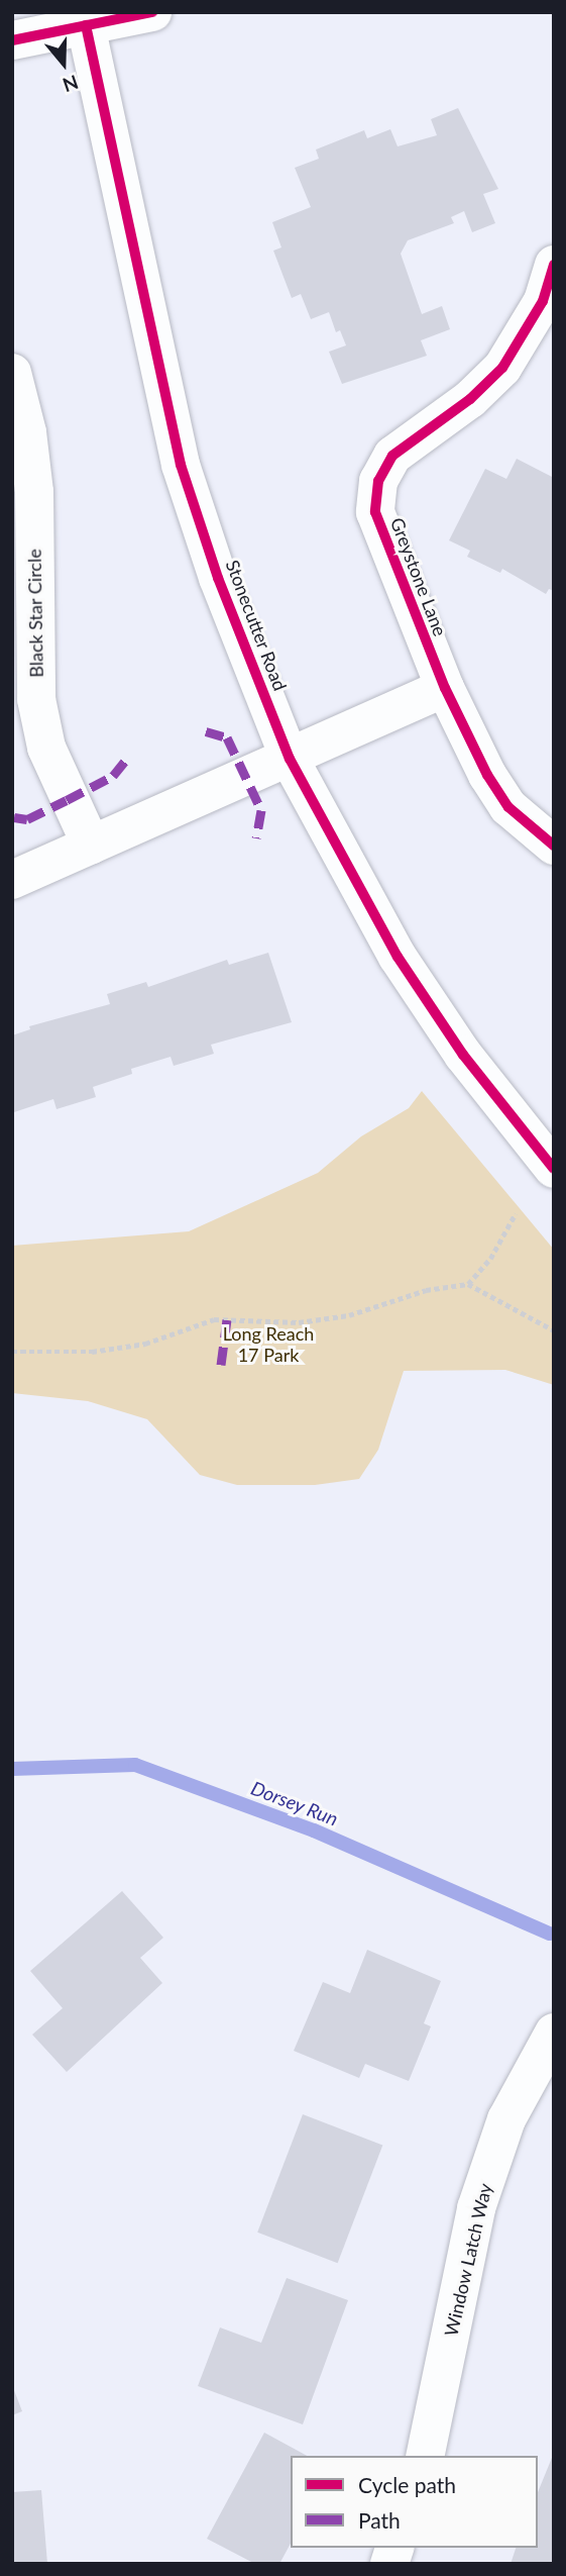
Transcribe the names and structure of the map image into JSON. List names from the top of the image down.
{
  "streets": {
    "street": [
      "Greystone Lane",
      "Black Star Circle",
      "Stonecutter Road",
      "Window Latch Way"
    ]
  },
  "water": ["Dorsey Run"],
  "parks": ["Long Reach 17 Park"],
  "legend": ["Cycle path", "Path"],
  "north": "bottom"
}
